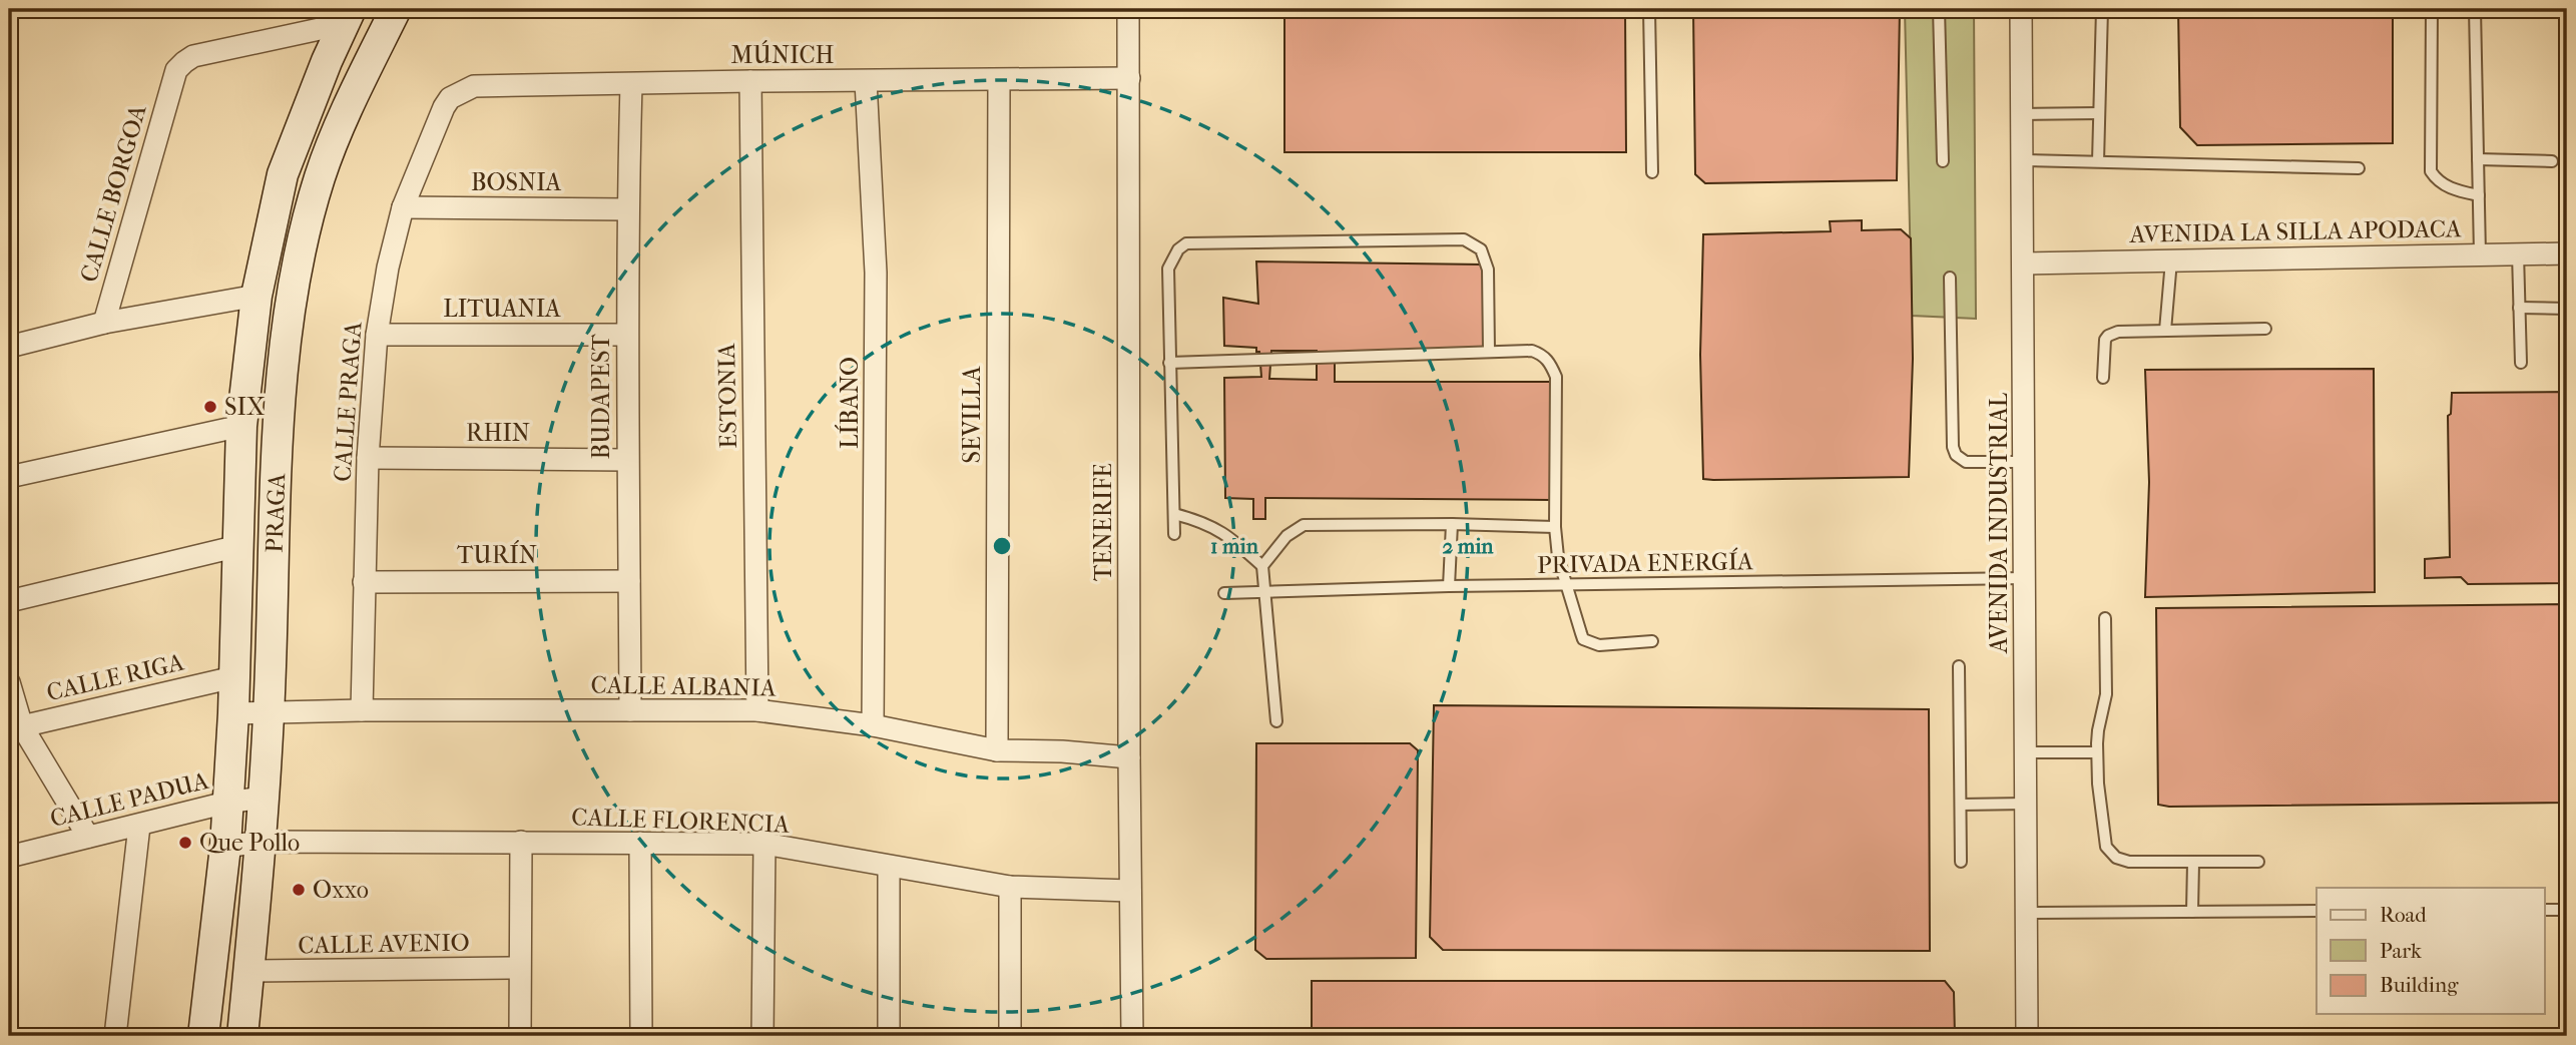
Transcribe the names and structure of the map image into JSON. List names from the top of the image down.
{
  "streets": {
    "street": [
      "MÚNICH",
      "BOSNIA",
      "CALLE BORGOA",
      "AVENIDA LA SILLA APODACA",
      "LITUANIA",
      "ESTONIA",
      "BUDAPEST",
      "CALLE PRAGA",
      "LÍBANO",
      "SEVILLA",
      "RHIN",
      "PRAGA",
      "TENERIFE",
      "AVENIDA INDUSTRIAL",
      "TURÍN",
      "CALLE RIGA",
      "CALLE ALBANIA",
      "CALLE PADUA",
      "CALLE FLORENCIA",
      "CALLE AVENIO"
    ],
    "lane": ["PRIVADA ENERGÍA"]
  },
  "crossings": [
    ["MÚNICH", "ESTONIA"],
    ["MÚNICH", "BUDAPEST"],
    ["MÚNICH", "CALLE PRAGA"],
    ["MÚNICH", "LÍBANO"],
    ["MÚNICH", "SEVILLA"],
    ["MÚNICH", "TENERIFE"],
    ["BOSNIA", "BUDAPEST"],
    ["BOSNIA", "CALLE PRAGA"],
    ["CALLE BORGOA", "PRAGA"],
    ["AVENIDA LA SILLA APODACA", "AVENIDA INDUSTRIAL"],
    ["LITUANIA", "BUDAPEST"],
    ["LITUANIA", "CALLE PRAGA"],
    ["ESTONIA", "CALLE ALBANIA"],
    ["BUDAPEST", "RHIN"],
    ["BUDAPEST", "TURÍN"],
    ["BUDAPEST", "CALLE ALBANIA"],
    ["CALLE PRAGA", "RHIN"],
    ["CALLE PRAGA", "TURÍN"],
    ["CALLE PRAGA", "CALLE ALBANIA"],
    ["LÍBANO", "CALLE ALBANIA"],
    ["SEVILLA", "CALLE ALBANIA"],
    ["PRAGA", "CALLE RIGA"],
    ["PRAGA", "CALLE ALBANIA"],
    ["PRAGA", "CALLE PADUA"],
    ["PRAGA", "CALLE FLORENCIA"],
    ["PRAGA", "CALLE AVENIO"],
    ["TENERIFE", "CALLE ALBANIA"],
    ["TENERIFE", "CALLE FLORENCIA"],
    ["AVENIDA INDUSTRIAL", "PRIVADA ENERGÍA"]
  ],
  "places": ["SIX", "Que Pollo", "Oxxo"],
  "legend": ["Road", "Park", "Building"],
  "rings": ["1 min", "2 min"]
}
